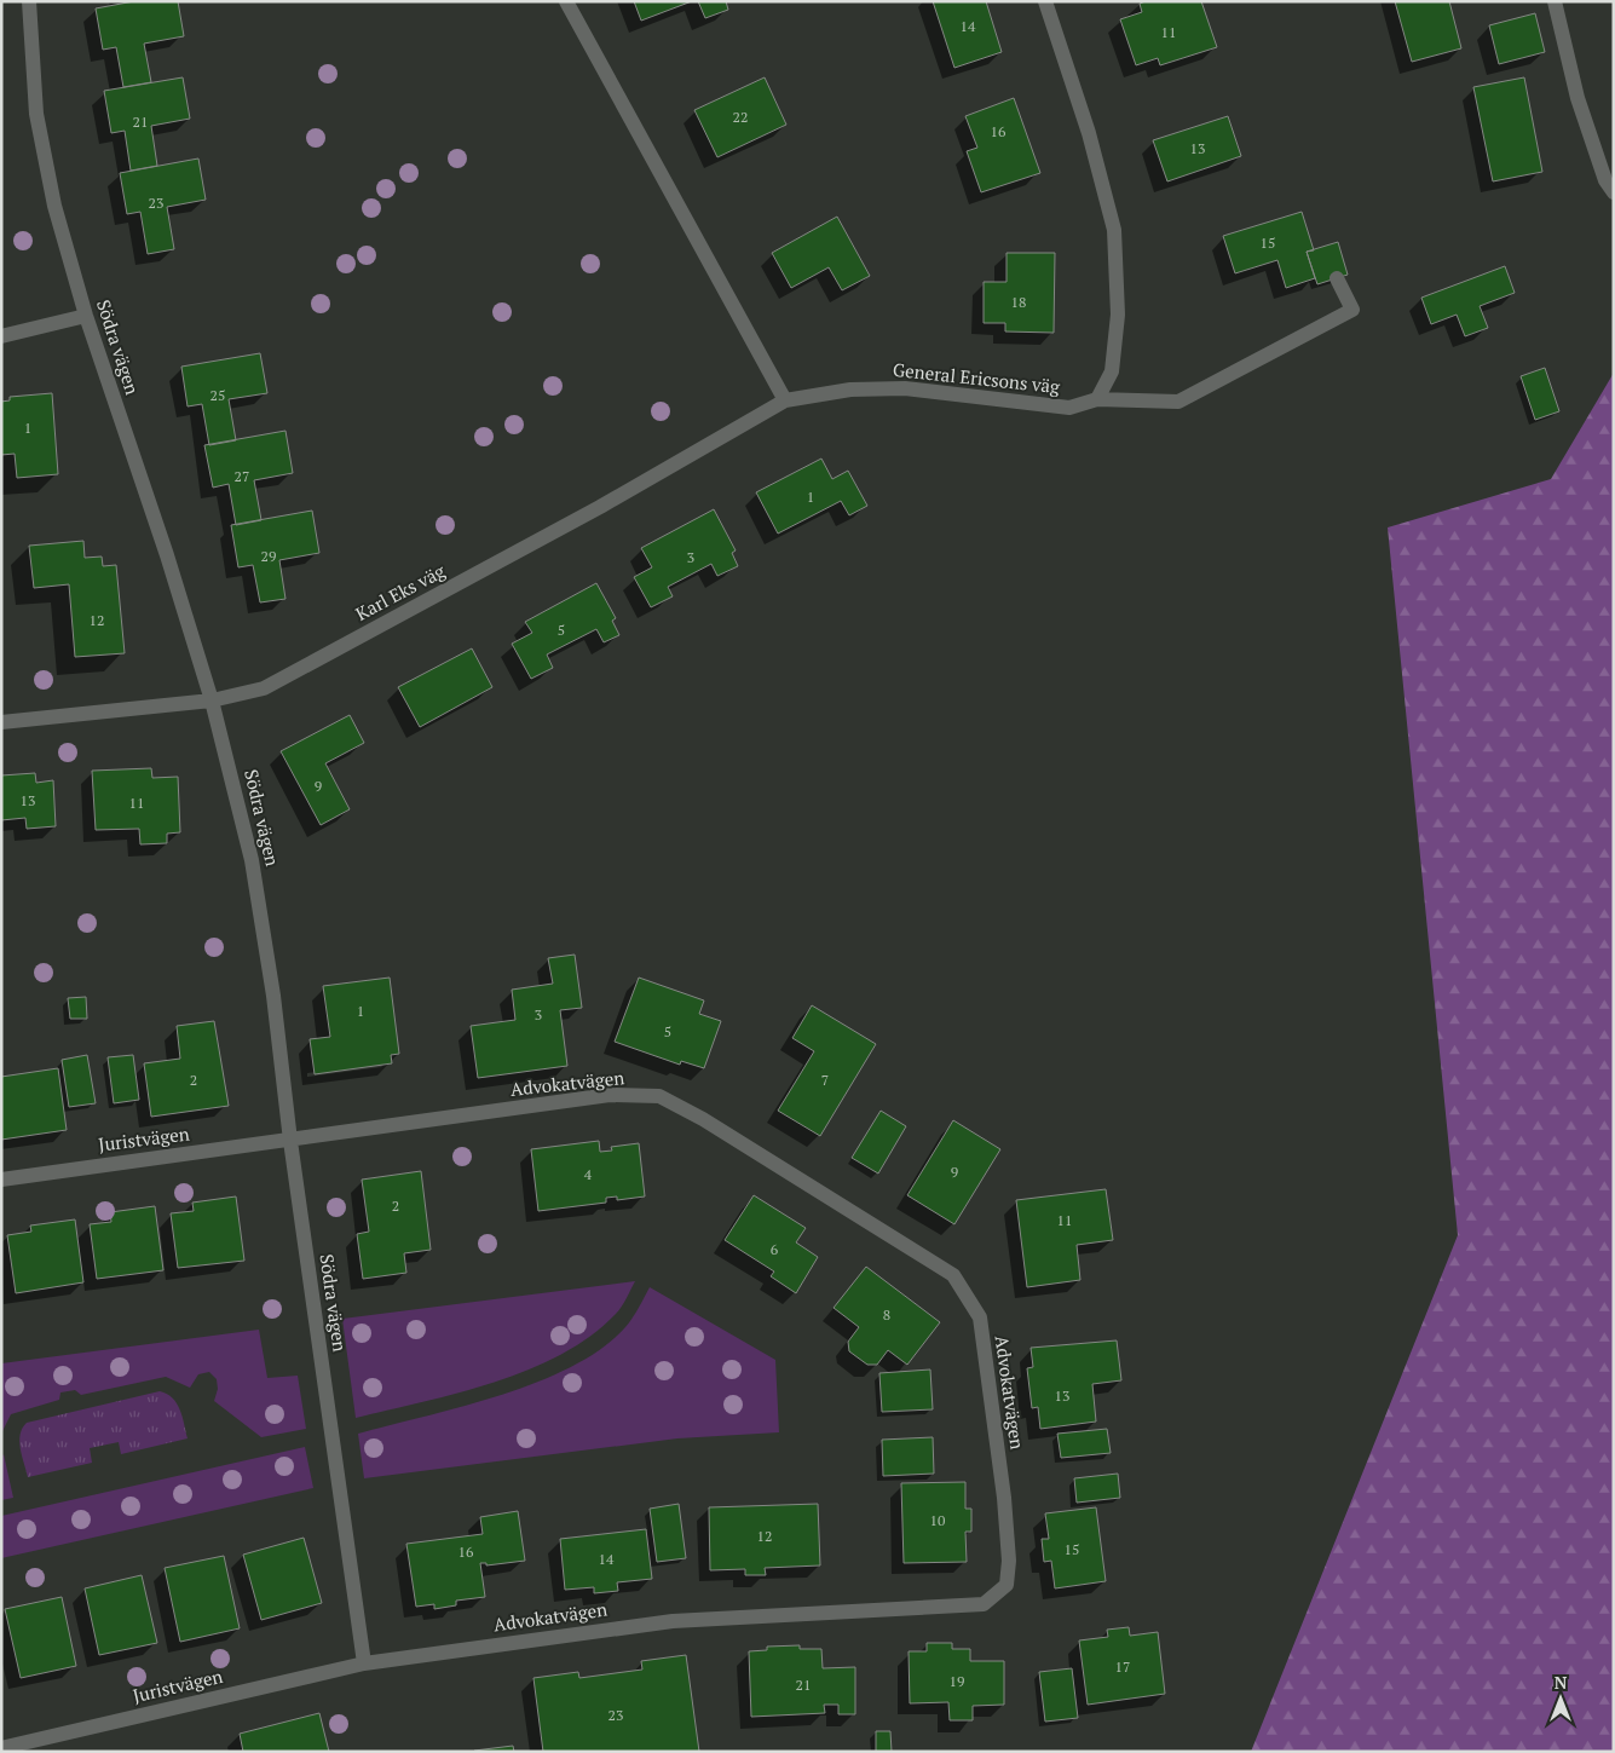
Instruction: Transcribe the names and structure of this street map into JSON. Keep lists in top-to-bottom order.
{
  "streets": {
    "street": [
      "Södra vägen",
      "General Ericsons väg",
      "Karl Eks väg",
      "Advokatvägen",
      "Juristvägen"
    ]
  },
  "crossings": [
    ["Södra vägen", "Karl Eks väg"],
    ["Södra vägen", "Advokatvägen"],
    ["Södra vägen", "Juristvägen"],
    ["General Ericsons väg", "Karl Eks väg"],
    ["Advokatvägen", "Juristvägen"]
  ],
  "house_numbers": [
    "14",
    "11",
    "22",
    "21",
    "16",
    "13",
    "23",
    "15",
    "18",
    "25",
    "1",
    "27",
    "1",
    "29",
    "3",
    "12",
    "5",
    "9",
    "13",
    "11",
    "1",
    "3",
    "5",
    "2",
    "7",
    "9",
    "4",
    "2",
    "11",
    "6",
    "8",
    "13",
    "10",
    "12",
    "15",
    "16",
    "14",
    "17",
    "19",
    "21",
    "23"
  ],
  "north": "top"
}
